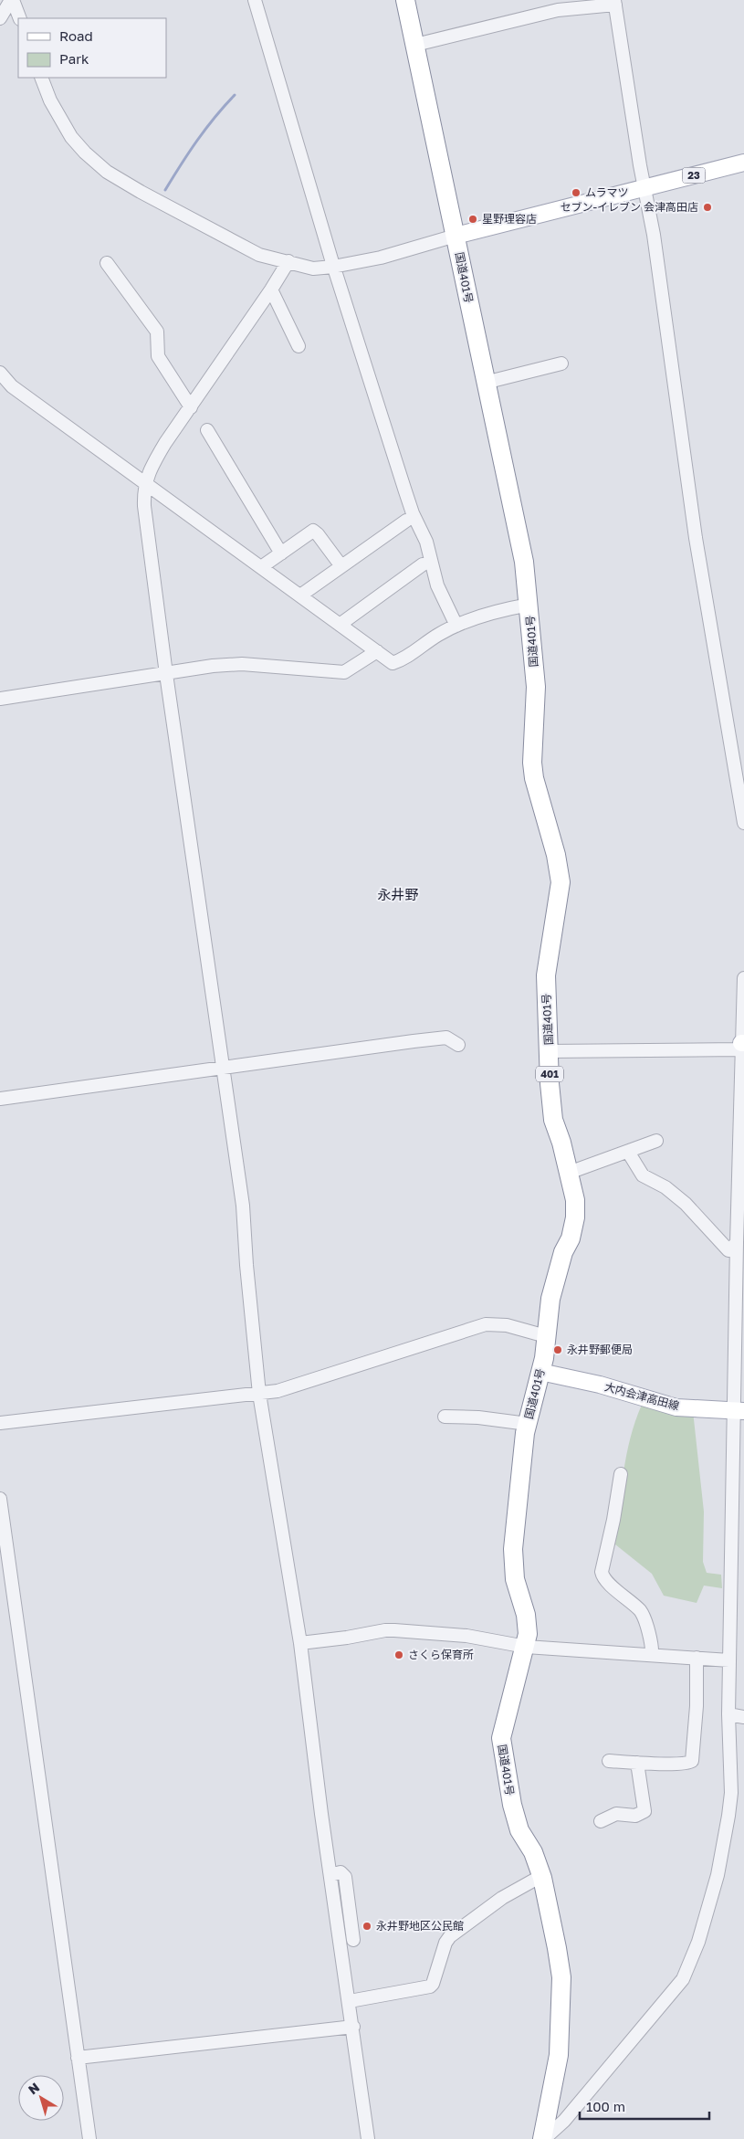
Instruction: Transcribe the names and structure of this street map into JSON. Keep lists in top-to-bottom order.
{
  "streets": {
    "highway": ["国道401号", "401"],
    "main road": ["23", "大内会津高田線"]
  },
  "crossings": [
    ["23", "国道401号"],
    ["国道401号", "大内会津高田線"]
  ],
  "districts": ["永井野"],
  "places": [
    "ムラマツ",
    "セブン-イレブン 会津高田店",
    "星野理容店",
    "永井野郵便局",
    "さくら保育所",
    "永井野地区公民館"
  ],
  "legend": ["Road", "Park"],
  "scale_bar": "100 m",
  "north": "top left"
}
